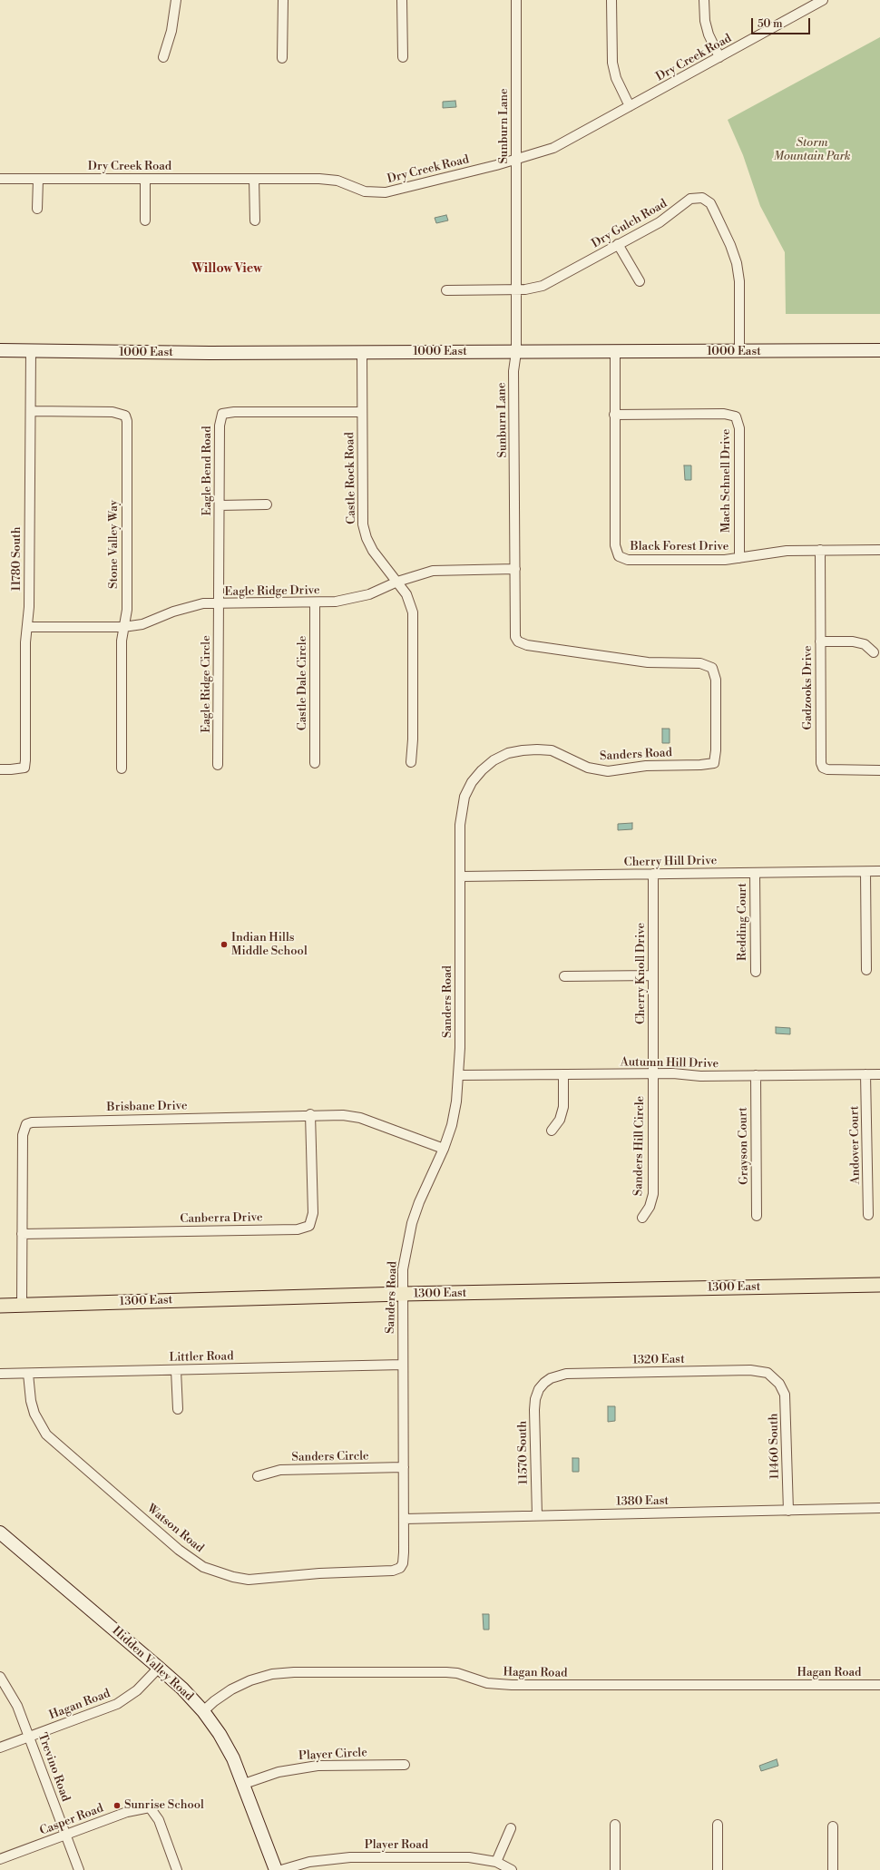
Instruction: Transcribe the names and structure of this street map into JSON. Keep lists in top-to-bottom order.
{
  "streets": {
    "main road": ["1300 East"],
    "street": [
      "Dry Creek Road",
      "Sunburn Lane",
      "Dry Gulch Road",
      "1000 East",
      "Eagle Bend Road",
      "Castle Rock Road",
      "Mach Schnell Drive",
      "Stone Valley Way",
      "Black Forest Drive",
      "11780 South",
      "Eagle Ridge Drive",
      "Castle Dale Circle",
      "Eagle Ridge Circle",
      "Gadzooks Drive",
      "Sanders Road",
      "Cherry Hill Drive",
      "Redding Court",
      "Cherry Knoll Drive",
      "Autumn Hill Drive",
      "Brisbane Drive",
      "Andover Court",
      "Sanders Hill Circle",
      "Grayson Court",
      "Canberra Drive",
      "Littler Road",
      "1320 East",
      "11460 South",
      "11570 South",
      "Sanders Circle",
      "1380 East",
      "Watson Road",
      "Hidden Valley Road",
      "Hagan Road",
      "Player Circle",
      "Trevino Road",
      "Casper Road",
      "Player Road"
    ]
  },
  "crossings": [
    ["Dry Creek Road", "Sunburn Lane"],
    ["Sunburn Lane", "Dry Gulch Road"],
    ["Sunburn Lane", "1000 East"],
    ["Sunburn Lane", "Eagle Ridge Drive"],
    ["Sunburn Lane", "Sanders Road"],
    ["Dry Gulch Road", "1000 East"],
    ["1000 East", "Castle Rock Road"],
    ["1000 East", "Black Forest Drive"],
    ["1000 East", "11780 South"],
    ["Eagle Bend Road", "Castle Rock Road"],
    ["Eagle Bend Road", "Eagle Ridge Drive"],
    ["Eagle Bend Road", "Eagle Ridge Circle"],
    ["Castle Rock Road", "Eagle Ridge Drive"],
    ["Mach Schnell Drive", "Black Forest Drive"],
    ["Stone Valley Way", "11780 South"],
    ["Stone Valley Way", "Eagle Ridge Drive"],
    ["Black Forest Drive", "Gadzooks Drive"],
    ["11780 South", "Eagle Ridge Drive"],
    ["Eagle Ridge Drive", "Castle Dale Circle"],
    ["Eagle Ridge Drive", "Eagle Ridge Circle"],
    ["Sanders Road", "Cherry Hill Drive"],
    ["Sanders Road", "Autumn Hill Drive"],
    ["Sanders Road", "Brisbane Drive"],
    ["Sanders Road", "1300 East"],
    ["Sanders Road", "Littler Road"],
    ["Sanders Road", "Sanders Circle"],
    ["Sanders Road", "1380 East"],
    ["Sanders Road", "Watson Road"],
    ["Cherry Hill Drive", "Redding Court"],
    ["Cherry Hill Drive", "Cherry Knoll Drive"],
    ["Cherry Knoll Drive", "Autumn Hill Drive"],
    ["Cherry Knoll Drive", "Sanders Hill Circle"],
    ["Autumn Hill Drive", "Andover Court"],
    ["Autumn Hill Drive", "Sanders Hill Circle"],
    ["Autumn Hill Drive", "Grayson Court"],
    ["Brisbane Drive", "Canberra Drive"],
    ["Brisbane Drive", "1300 East"],
    ["Littler Road", "Watson Road"],
    ["1320 East", "11460 South"],
    ["1320 East", "11570 South"],
    ["11460 South", "1380 East"],
    ["11570 South", "1380 East"],
    ["Hidden Valley Road", "Hagan Road"],
    ["Hidden Valley Road", "Player Circle"],
    ["Hagan Road", "Trevino Road"],
    ["Trevino Road", "Casper Road"]
  ],
  "districts": ["Willow View"],
  "parks": ["Storm Mountain Park"],
  "places": ["Indian Hills Middle School", "Sunrise School"],
  "scale_bar": "50 m"
}
